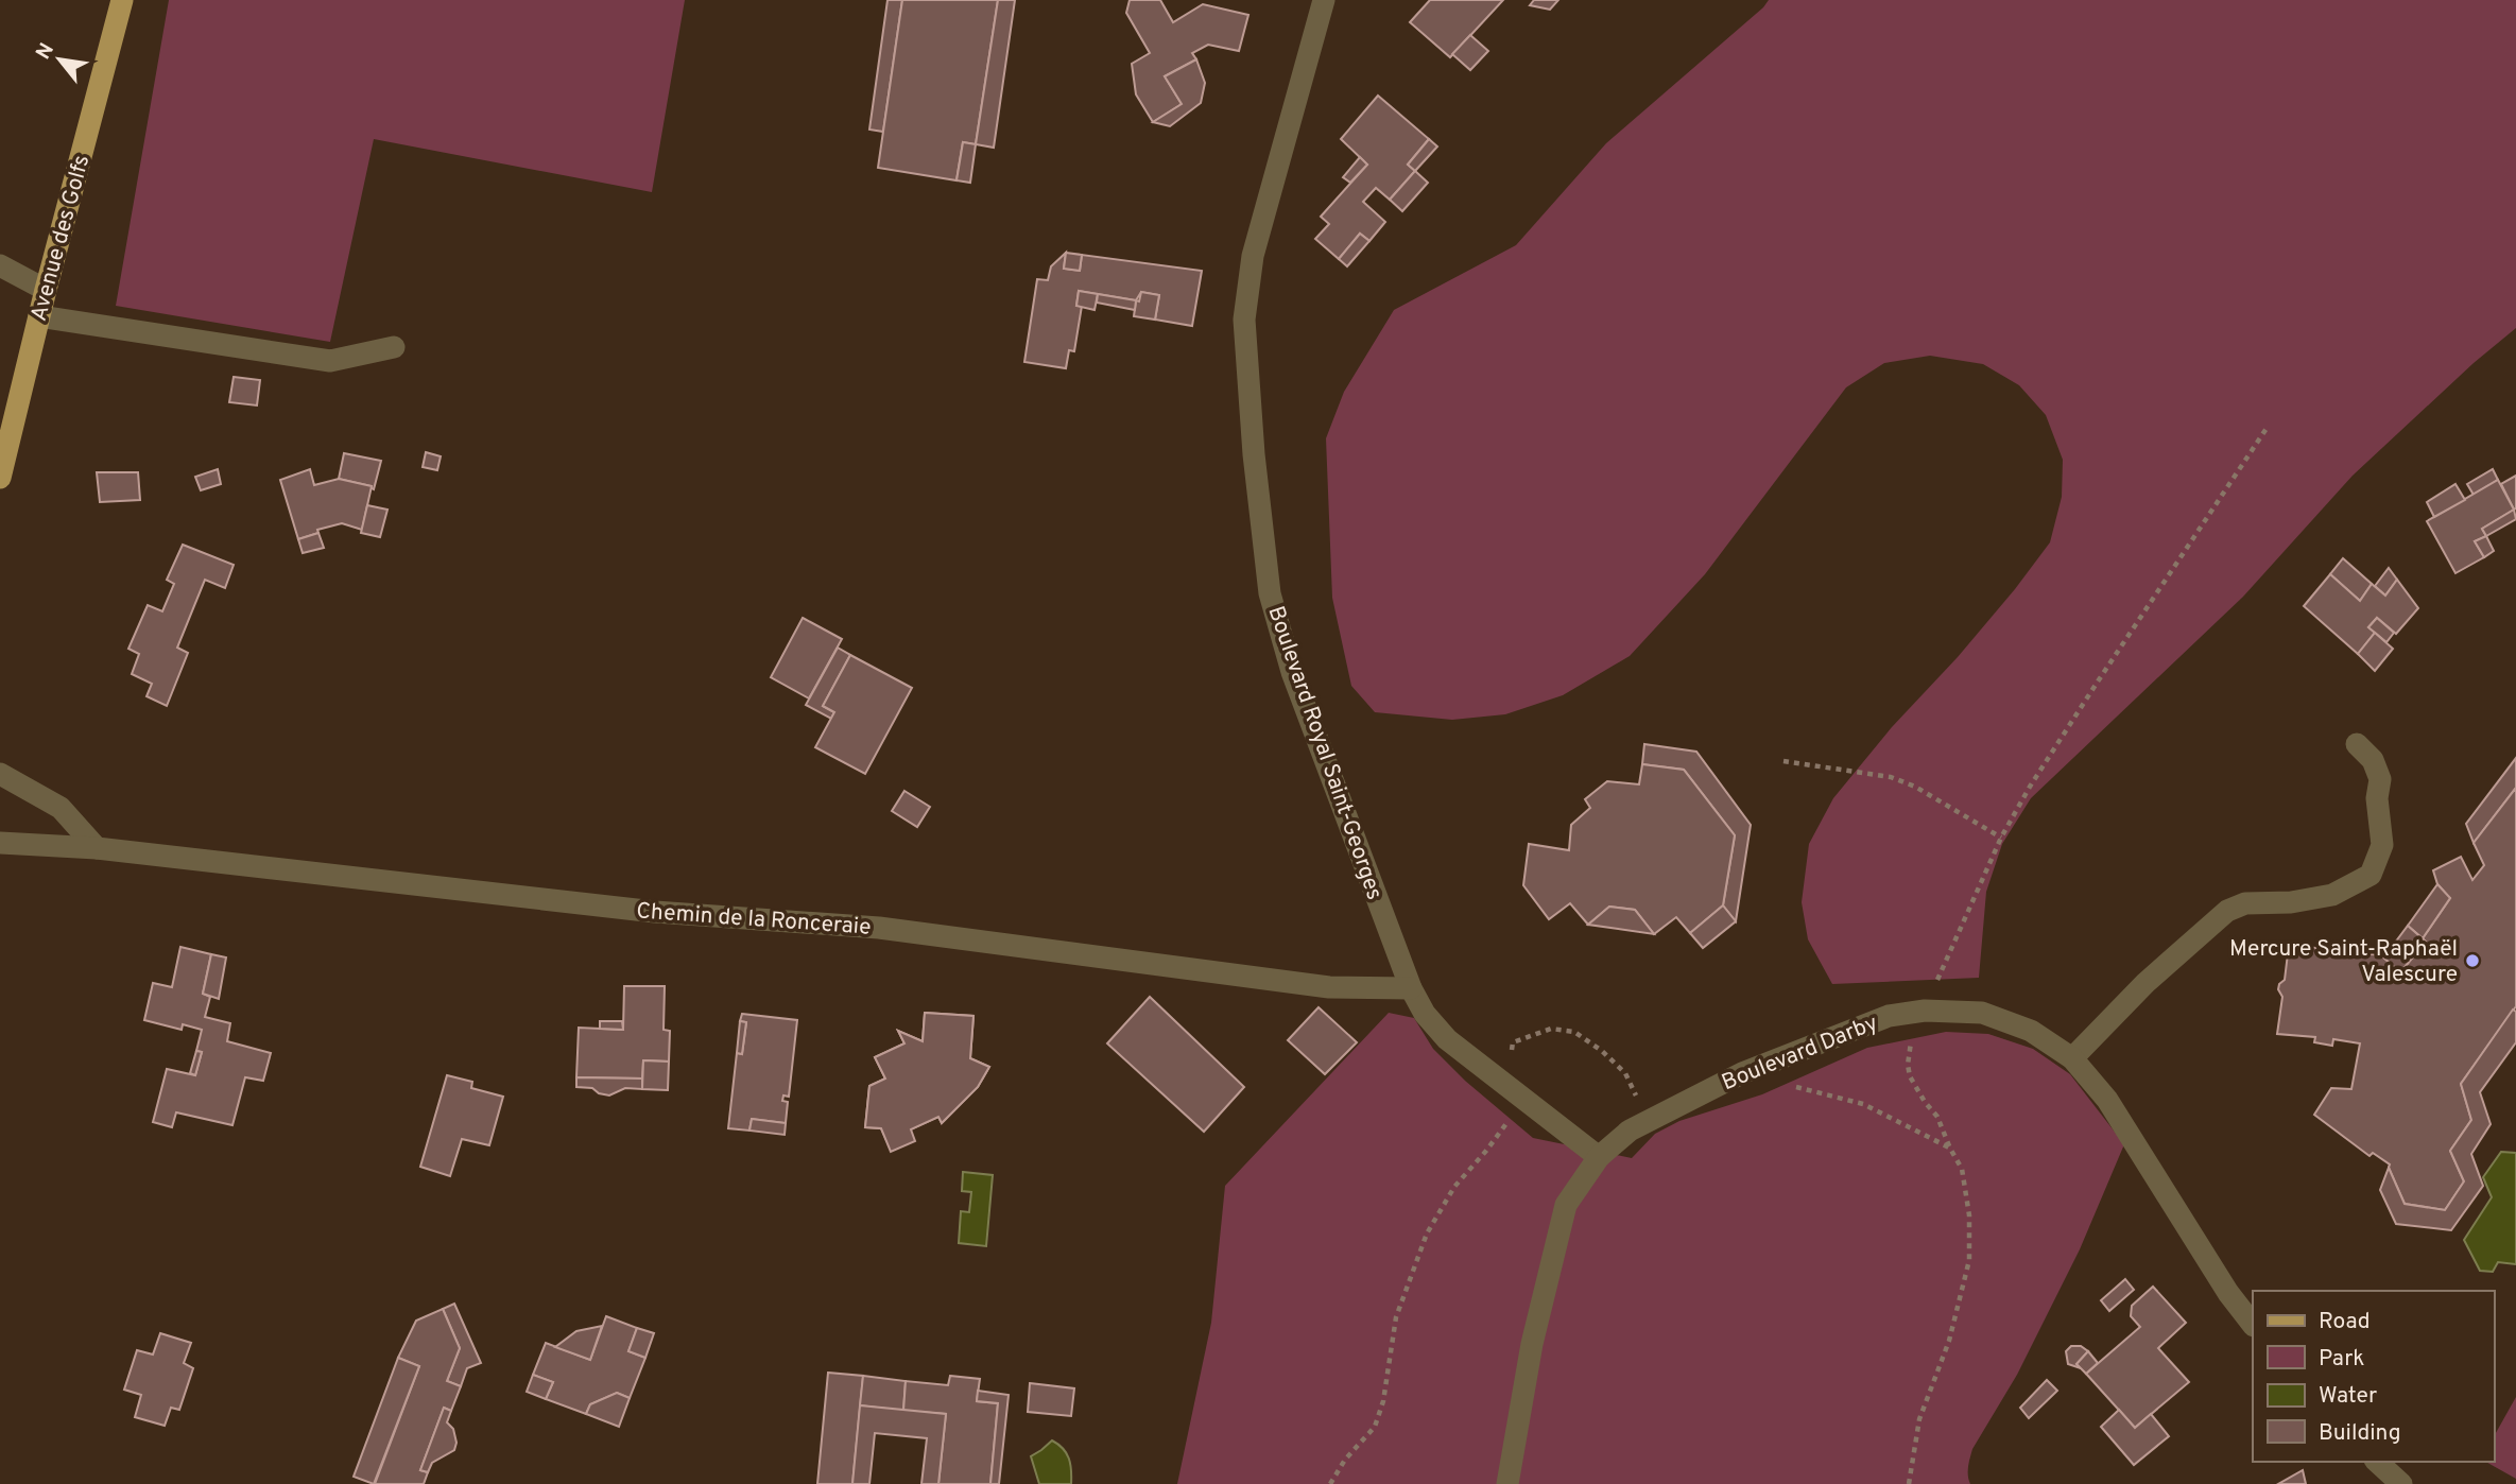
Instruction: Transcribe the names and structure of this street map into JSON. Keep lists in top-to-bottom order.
{
  "streets": {
    "main road": ["Avenue des Golfs"],
    "street": ["Boulevard Royal Saint-Georges", "Chemin de la Ronceraie", "Boulevard Darby"]
  },
  "crossings": [
    ["Boulevard Royal Saint-Georges", "Chemin de la Ronceraie"],
    ["Boulevard Royal Saint-Georges", "Boulevard Darby"]
  ],
  "places": ["Mercure Saint-Raphaël Valescure"],
  "legend": [
    "Road",
    "Park",
    "Water",
    "Building"
  ],
  "north": "top left"
}
